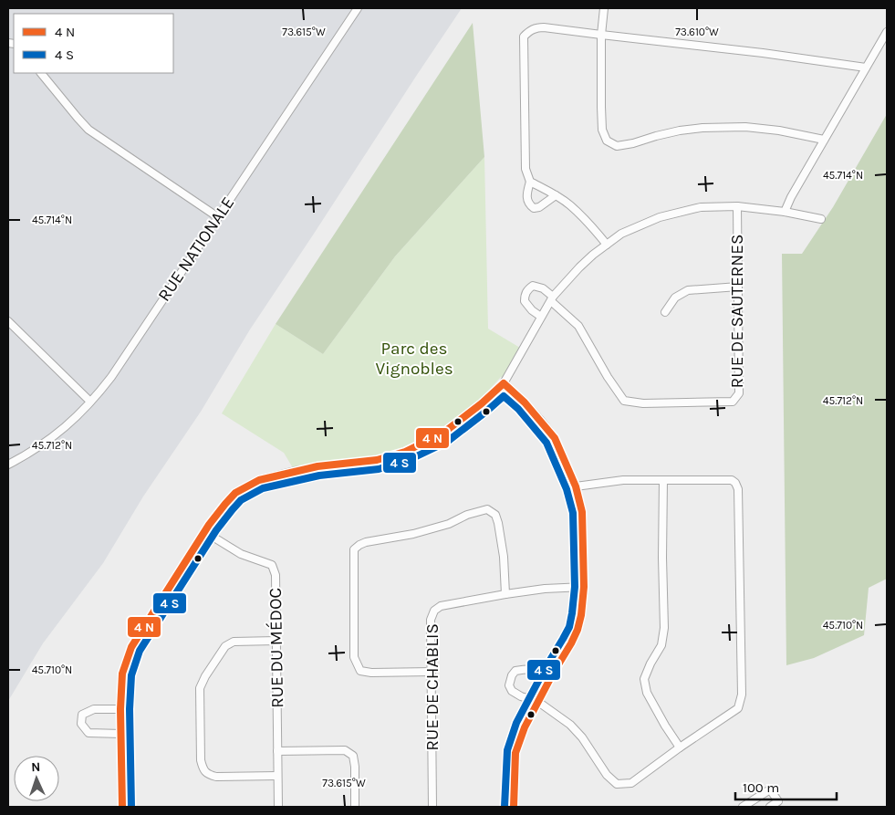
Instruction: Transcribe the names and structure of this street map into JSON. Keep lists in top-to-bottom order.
{
  "streets": {
    "street": [
      "RUE NATIONALE",
      "RUE DE SAUTERNES",
      "RUE DU MÉDOC",
      "RUE DE CHABLIS"
    ]
  },
  "parks": ["Parc des Vignobles"],
  "legend": ["4 N", "4 S"],
  "scale_bar": "100 m",
  "north": "top",
  "coordinates": [
    "73.615°W",
    "73.610°W",
    "45.714°N",
    "45.712°N",
    "45.710°N"
  ]
}
